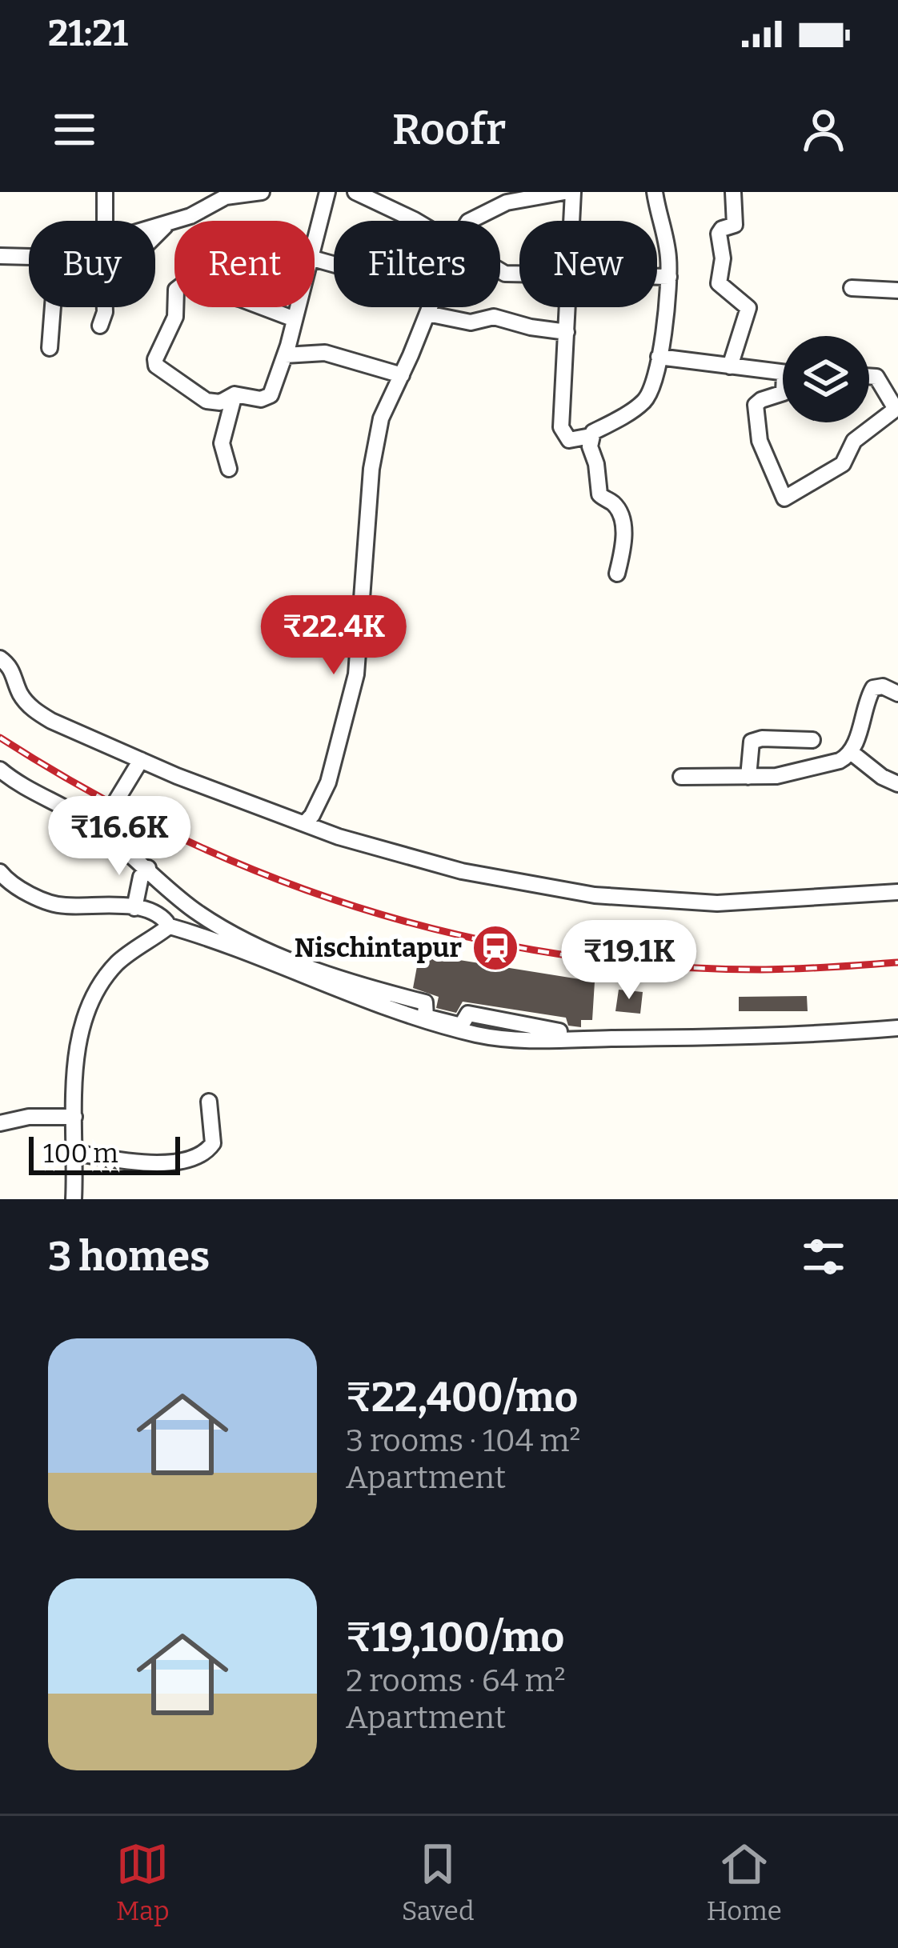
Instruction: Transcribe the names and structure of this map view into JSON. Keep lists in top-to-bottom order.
{
  "places": {
    "station": ["Nischintapur"]
  },
  "scale_bar": "100 m",
  "page": {
    "status": "21:21",
    "header": "Roofr",
    "chip": [
      "Buy",
      "Rent",
      "Filters",
      "New"
    ],
    "price": ["₹22.4K", "₹16.6K", "₹19.1K"],
    "scale": "100 m",
    "heading": "3 homes",
    "list": [
      {
        "name": "₹22,400/mo",
        "note": "3 rooms · 104 m² · Apartment"
      },
      {
        "name": "₹19,100/mo",
        "note": "2 rooms · 64 m² · Apartment"
      }
    ],
    "tabs": ["Map", "Saved", "Home"]
  }
}
